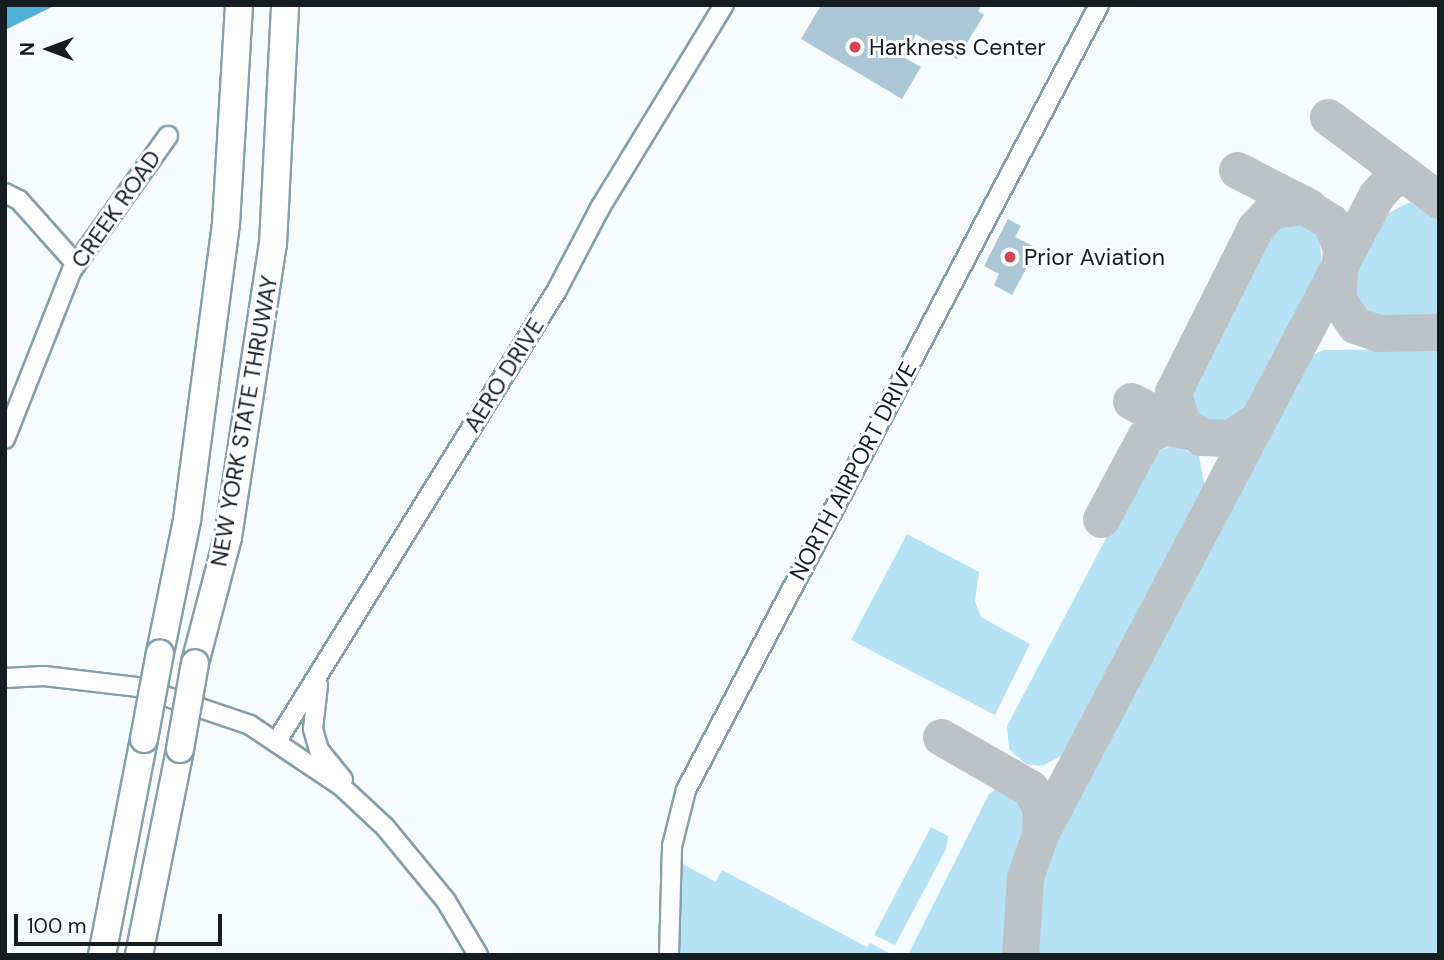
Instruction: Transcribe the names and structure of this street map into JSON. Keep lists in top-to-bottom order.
{
  "streets": {
    "highway": ["NEW YORK STATE THRUWAY"],
    "street": ["CREEK ROAD", "AERO DRIVE", "NORTH AIRPORT DRIVE"]
  },
  "places": ["Harkness Center", "Prior Aviation"],
  "scale_bar": "100 m",
  "north": "left"
}
